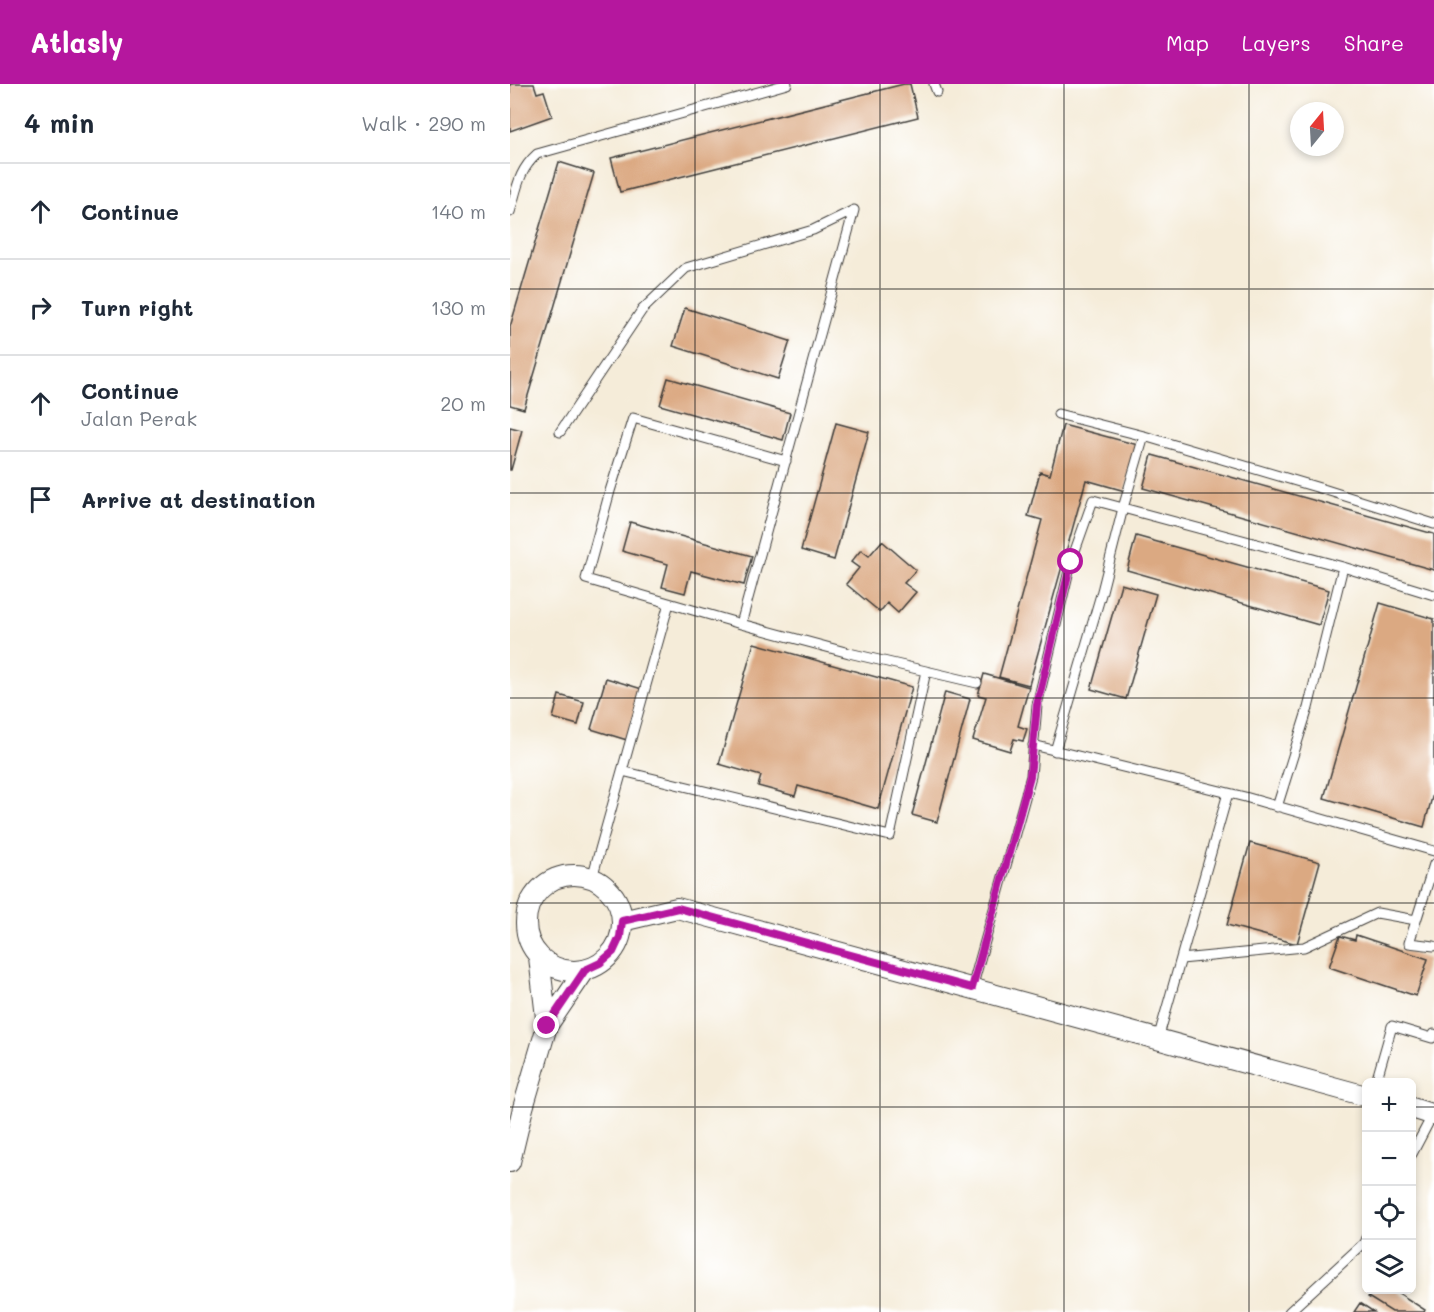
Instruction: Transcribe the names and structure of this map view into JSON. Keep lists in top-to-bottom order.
{
  "north": "top",
  "page": {
    "header": "Atlasly",
    "nav": ["Map", "Layers", "Share"],
    "heading": ["4 min", "Walk · 290 m"],
    "list": [
      ["Continue", "140 m"],
      ["Turn right", "130 m"],
      ["Continue", "Jalan Perak", "20 m"],
      "Arrive at destination"
    ],
    "map_buttons": ["+", "−"]
  }
}
